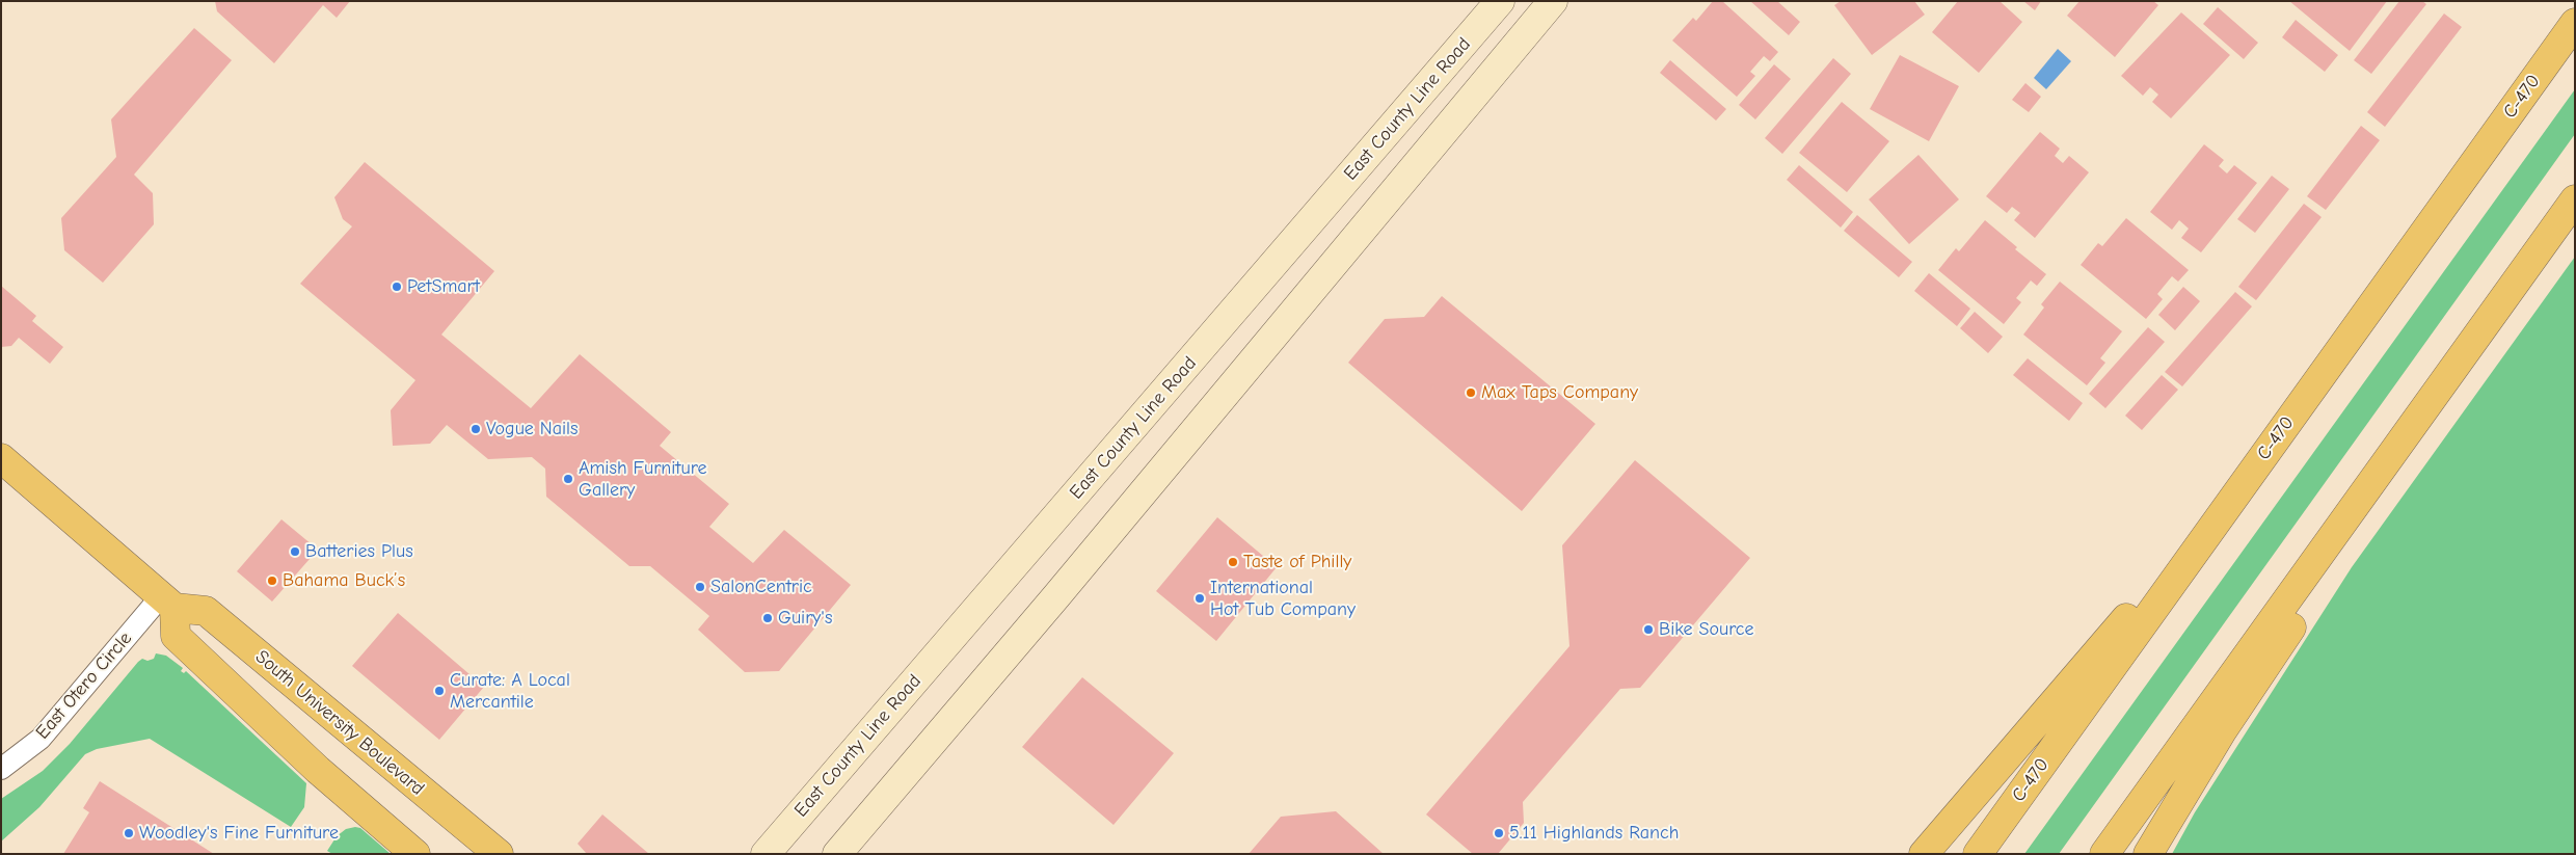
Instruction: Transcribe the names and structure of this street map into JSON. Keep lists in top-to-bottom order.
{
  "streets": {
    "main road": ["C-470", "East County Line Road", "South University Boulevard"],
    "street": ["East Otero Circle"]
  },
  "crossings": [
    ["East Otero Circle", "South University Boulevard"]
  ],
  "places": [
    "PetSmart",
    "Max Taps Company",
    "Vogue Nails",
    "Amish Furniture Gallery",
    "Batteries Plus",
    "Taste of Philly",
    "Bahama Buck’s",
    "SalonCentric",
    "International Hot Tub Company",
    "Guiry's",
    "Bike Source",
    "Curate: A Local Mercantile",
    "Woodley's Fine Furniture",
    "5.11 Highlands Ranch"
  ]
}
